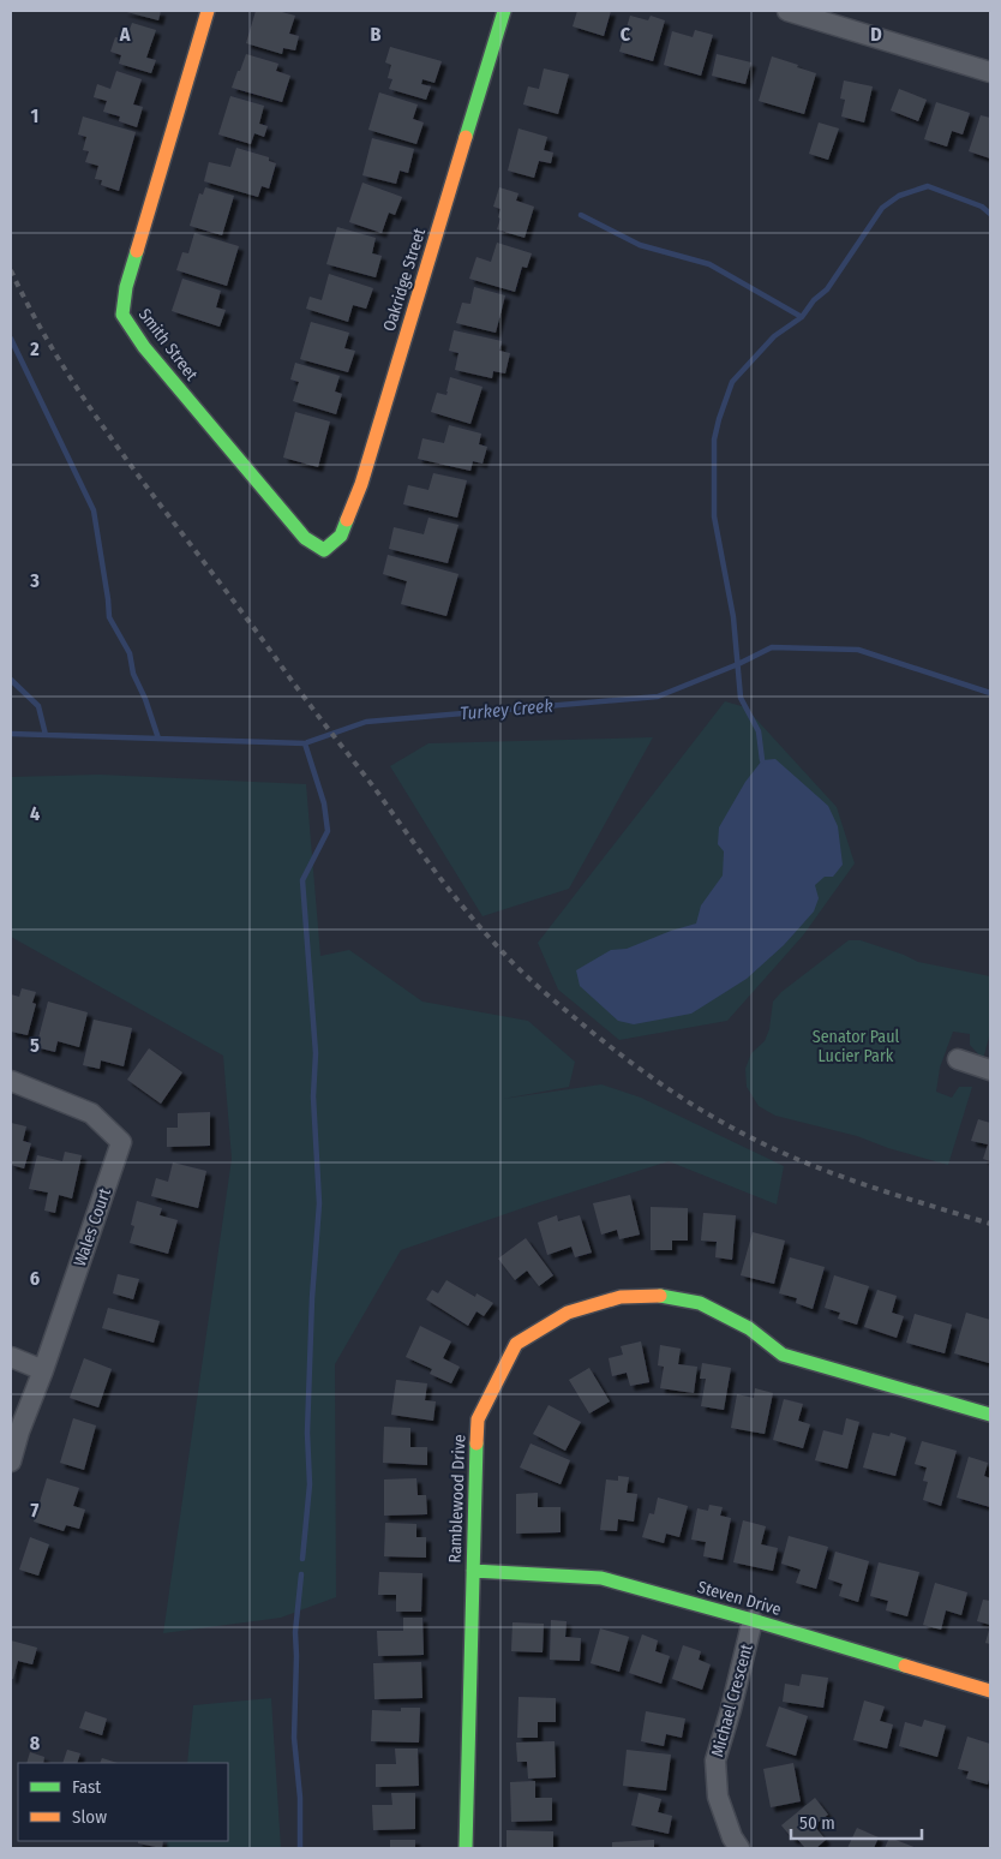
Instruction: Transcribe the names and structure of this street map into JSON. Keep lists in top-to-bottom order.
{
  "streets": {
    "street": [
      "Oakridge Street",
      "Smith Street",
      "Wales Court",
      "Ramblewood Drive",
      "Steven Drive",
      "Michael Crescent"
    ]
  },
  "crossings": [
    ["Oakridge Street", "Smith Street"],
    ["Ramblewood Drive", "Steven Drive"],
    ["Steven Drive", "Michael Crescent"]
  ],
  "water": ["Turkey Creek"],
  "parks": ["Senator Paul Lucier Park"],
  "legend": ["Fast", "Slow"],
  "scale_bar": "50 m",
  "grid": {
    "columns": [
      "A",
      "B",
      "C",
      "D"
    ],
    "rows": [
      "1",
      "2",
      "3",
      "4",
      "5",
      "6",
      "7",
      "8"
    ]
  }
}
